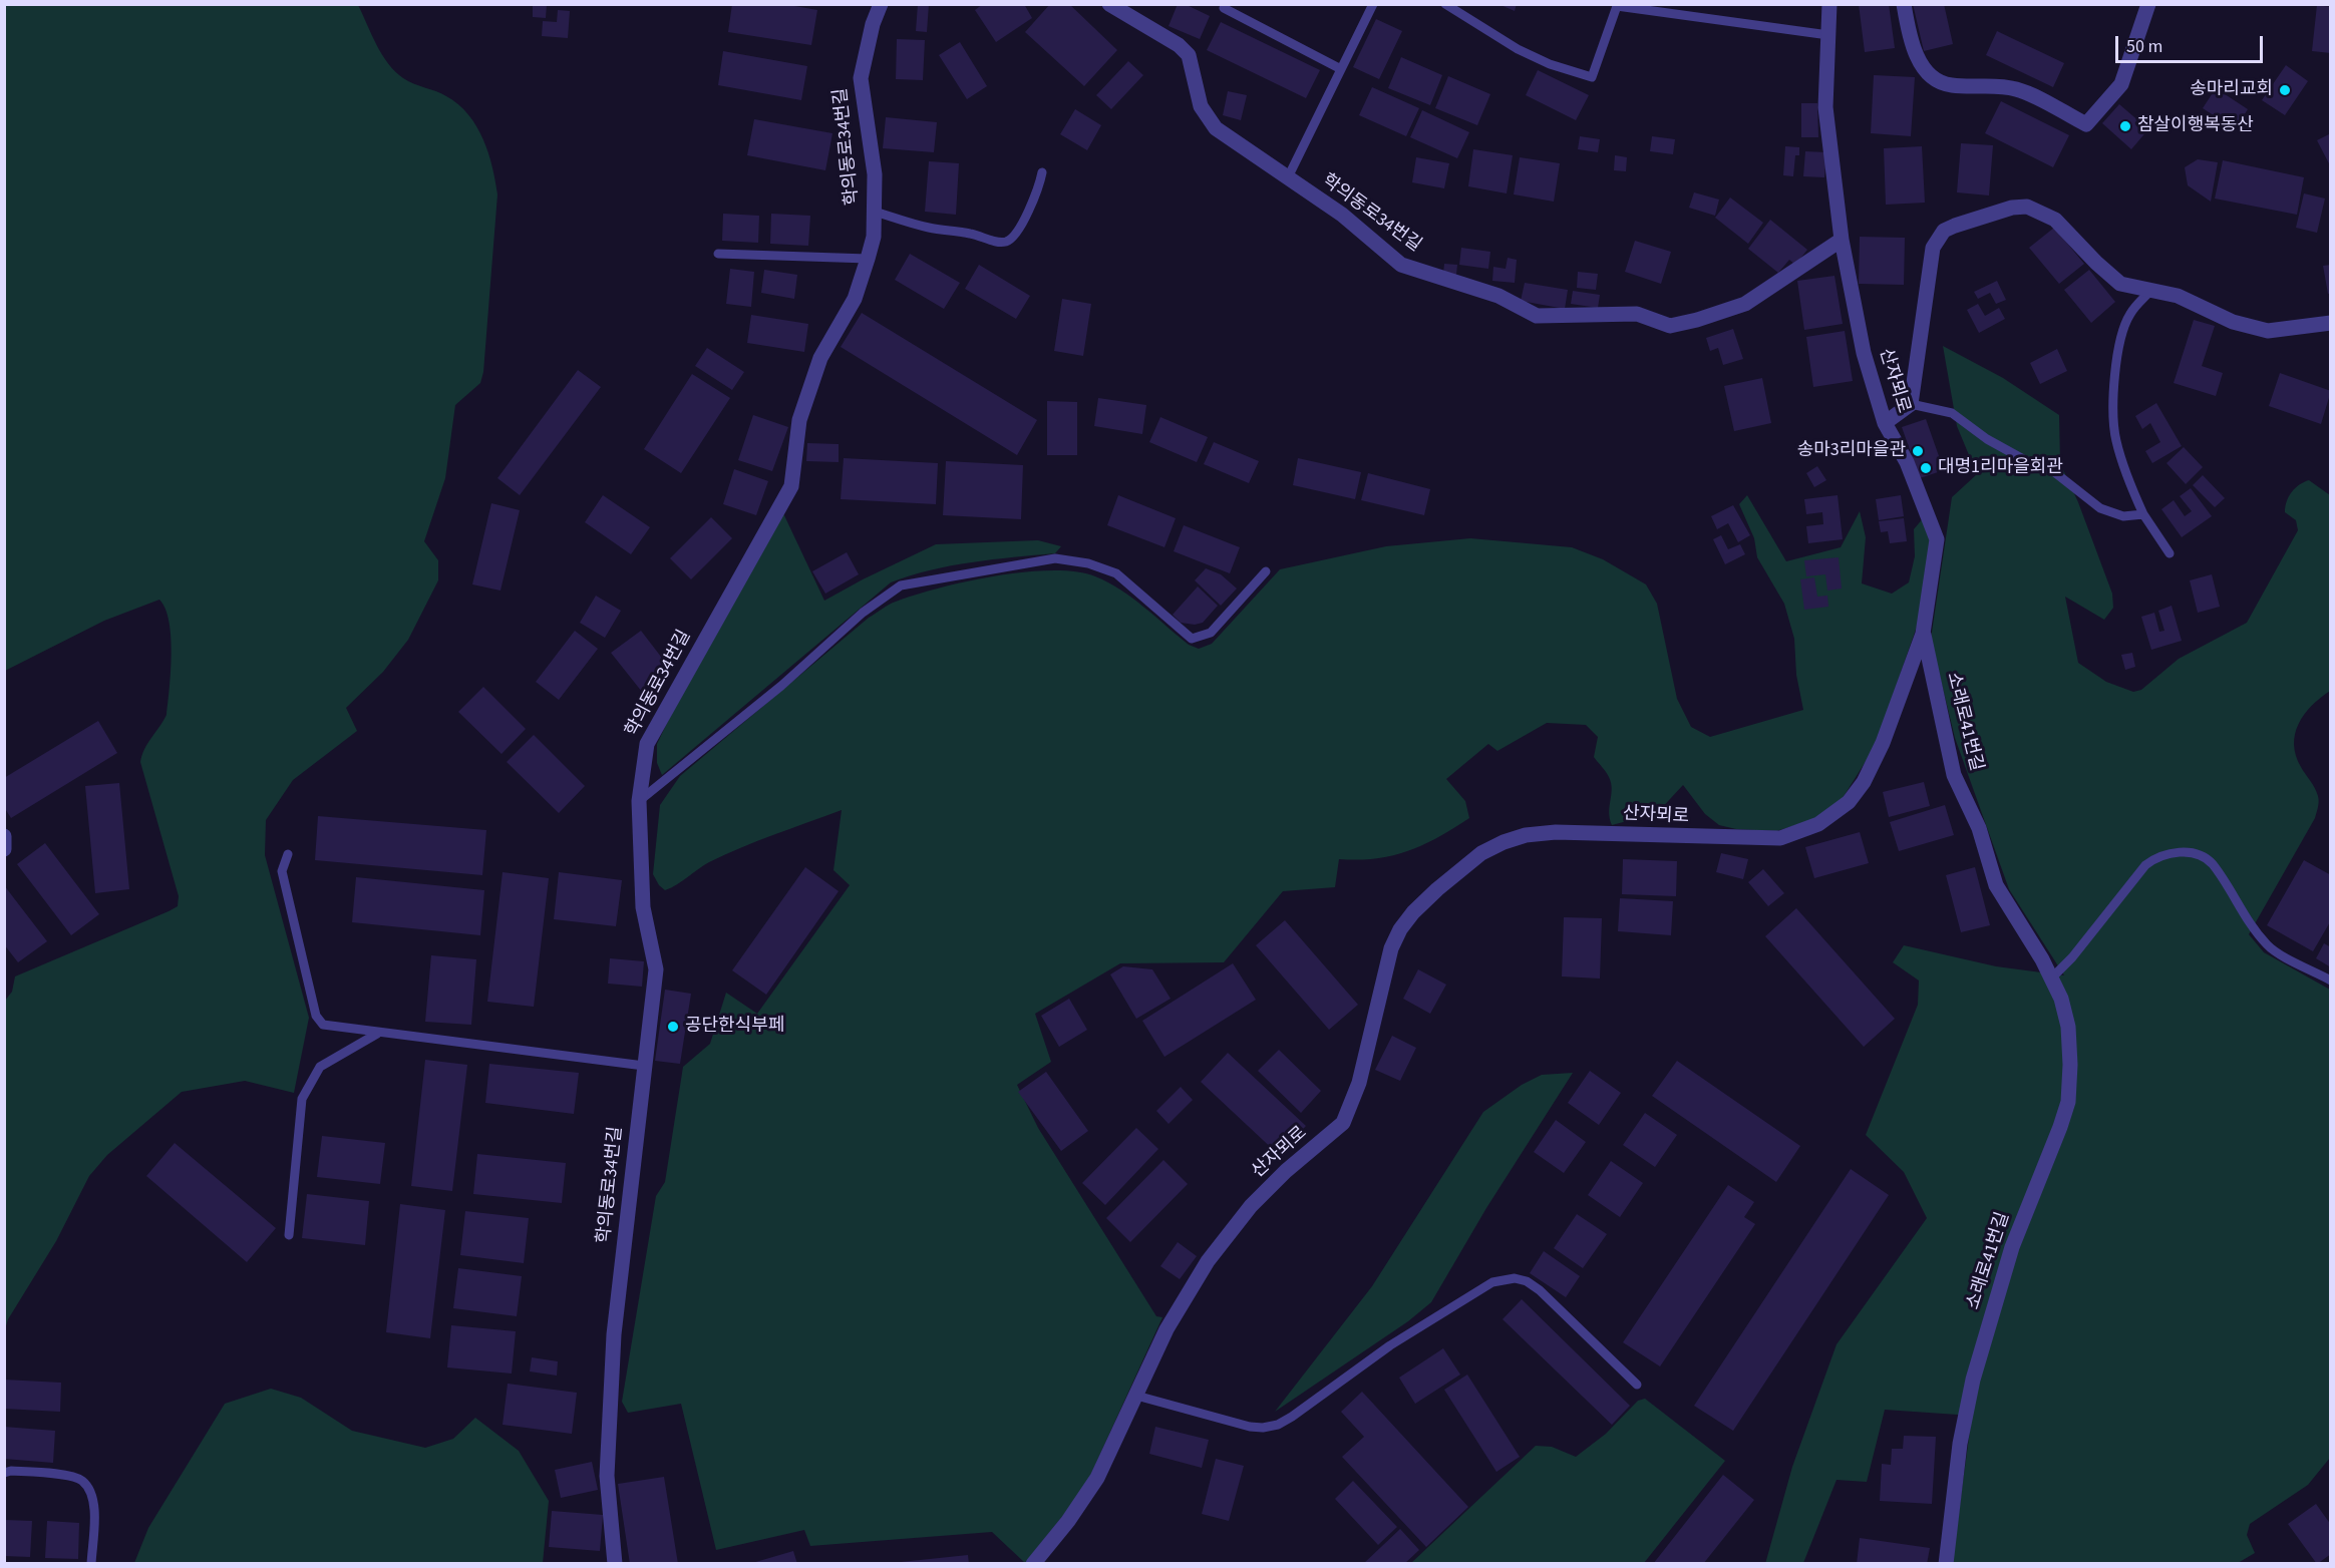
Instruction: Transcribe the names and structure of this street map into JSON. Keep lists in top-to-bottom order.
{
  "streets": {
    "street": ["학의동로34번길", "산자뫼로", "소래로41번길"]
  },
  "crossings": [
    ["학의동로34번길", "산자뫼로"],
    ["산자뫼로", "소래로41번길"]
  ],
  "places": [
    "송마리교회",
    "참살이행복동산",
    "송마3리마을관",
    "대명1리마을회관",
    "공단한식부페"
  ],
  "scale_bar": "50 m"
}
